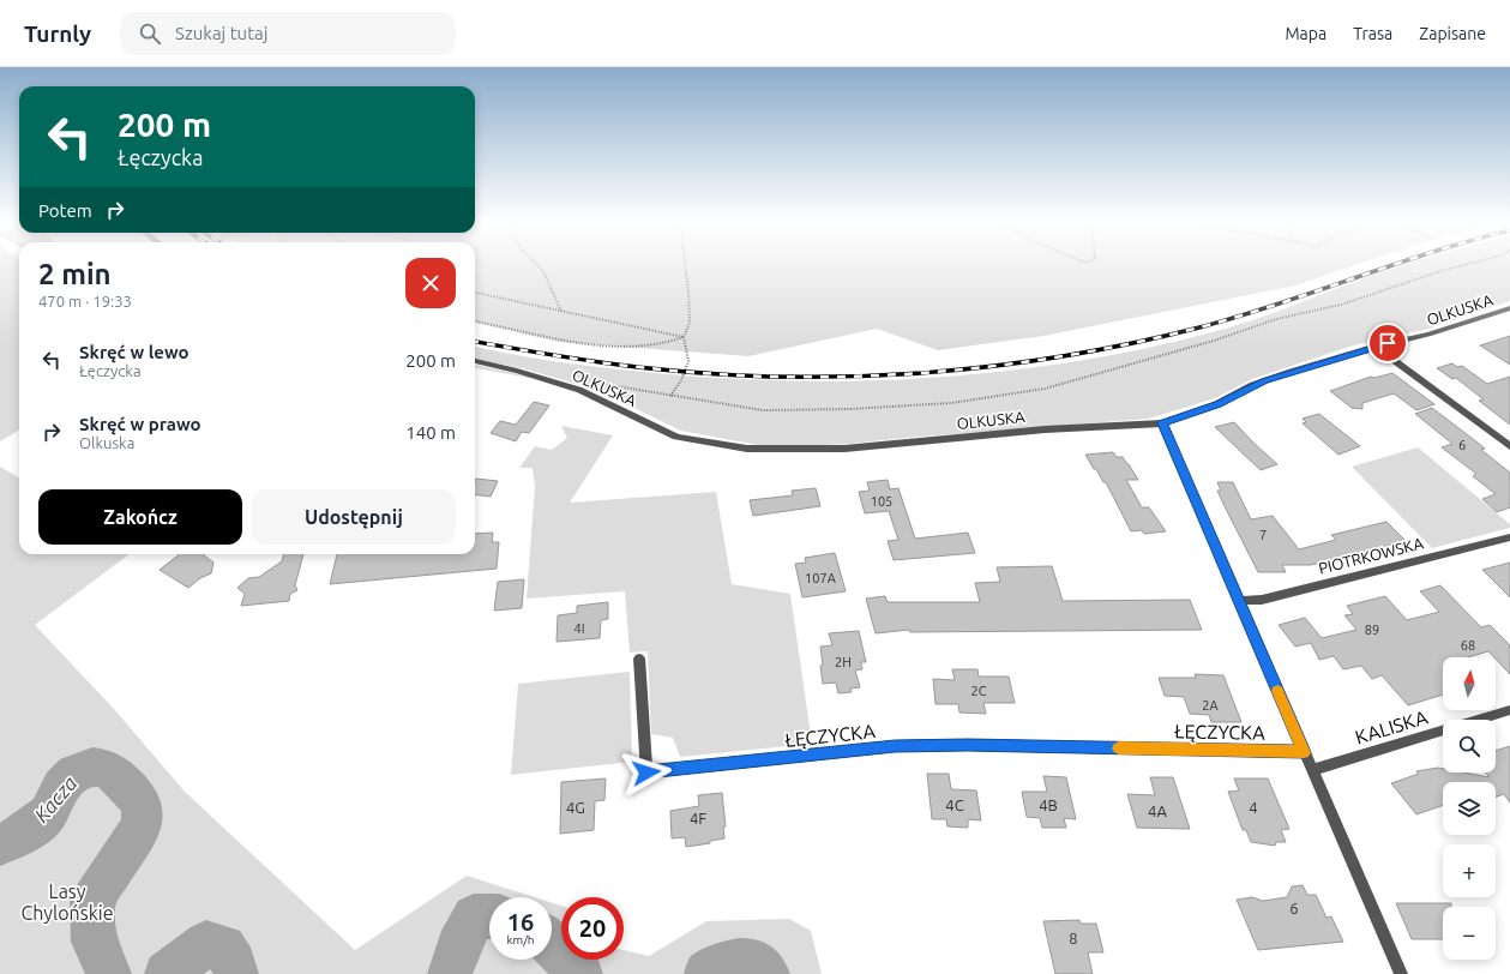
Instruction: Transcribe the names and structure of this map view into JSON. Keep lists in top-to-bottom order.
{
  "streets": {
    "street": [
      "OLKUSKA",
      "PIOTRKOWSKA",
      "KALISKA",
      "ŁĘCZYCKA"
    ]
  },
  "crossings": [
    ["OLKUSKA", "ŁĘCZYCKA"],
    ["PIOTRKOWSKA", "ŁĘCZYCKA"],
    ["KALISKA", "ŁĘCZYCKA"]
  ],
  "water": ["Kacza"],
  "parks": ["Lasy Chylońskie"],
  "house_numbers": [
    "6",
    "105",
    "7",
    "107A",
    "4I",
    "89",
    "68",
    "2H",
    "2C",
    "2A",
    "4C",
    "4B",
    "4G",
    "4",
    "4A",
    "4F",
    "6",
    "8"
  ],
  "north": "top",
  "page": {
    "header": "Turnly",
    "search": "Szukaj tutaj",
    "nav": ["Mapa", "Trasa", "Zapisane"],
    "turn": ["200 m", "Łęczycka"],
    "then": "Potem",
    "heading": ["2 min", "470 m · 19:33"],
    "list": [
      {
        "name": "Skręć w lewo",
        "note": "Łęczycka",
        "value": "200 m"
      },
      {
        "name": "Skręć w prawo",
        "note": "Olkuska",
        "value": "140 m"
      }
    ],
    "buttons": ["Zakończ", "Udostępnij"],
    "map_buttons": ["+", "−"],
    "speed": "16 km/h",
    "limit": "20"
  }
}
